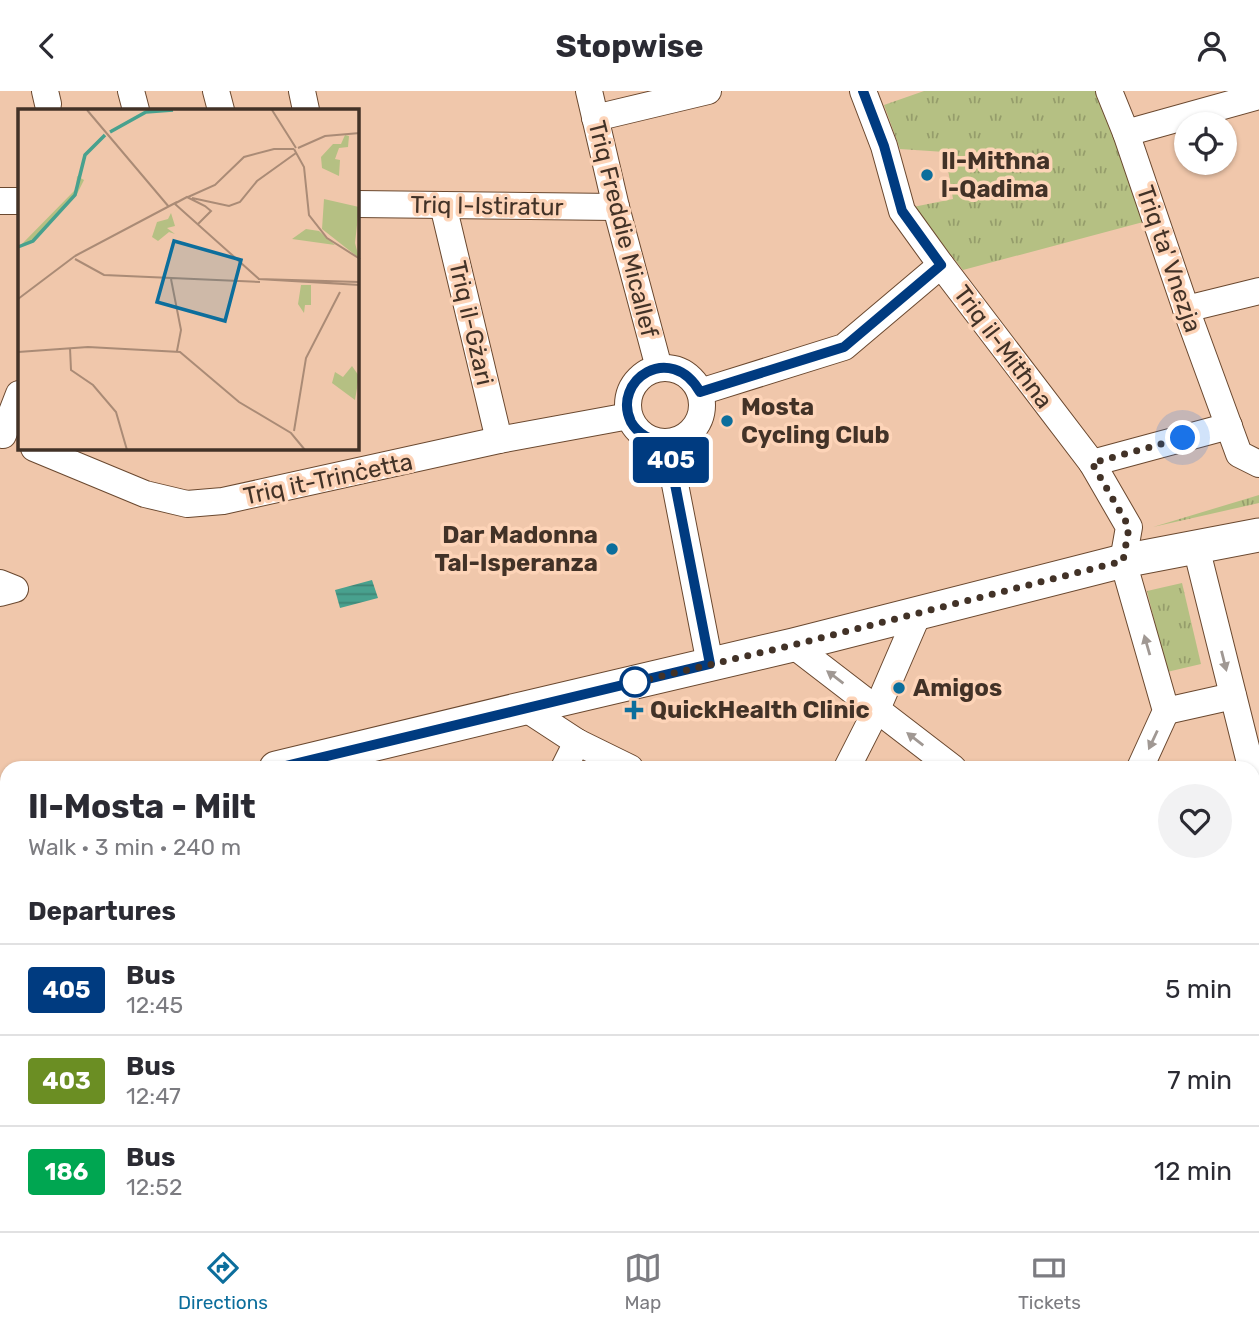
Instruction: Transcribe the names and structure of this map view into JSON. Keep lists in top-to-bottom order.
{
  "streets": {
    "street": [
      "Triq l-Istiratur",
      "Triq Freddie Micallef",
      "Triq ta' Vnezja",
      "Triq il-Gżari",
      "Triq il-Mitħna",
      "Triq it-Trinċetta"
    ]
  },
  "crossings": [
    ["Triq l-Istiratur", "Triq Freddie Micallef"],
    ["Triq l-Istiratur", "Triq il-Gżari"],
    ["Triq Freddie Micallef", "Triq it-Trinċetta"],
    ["Triq il-Gżari", "Triq it-Trinċetta"]
  ],
  "places": {
    "other": [
      "Il-Mitħna l-Qadima",
      "Mosta Cycling Club",
      "Dar Madonna Tal-Isperanza",
      "Amigos"
    ],
    "health": ["QuickHealth Clinic"]
  },
  "lines": ["bus line 405"],
  "page": {
    "header": "Stopwise",
    "on_map": "405",
    "heading": [
      ["Il-Mosta - Milt", "Walk · 3 min · 240 m"],
      "Departures"
    ],
    "list": [
      {
        "mark": "405",
        "name": "Bus",
        "note": "12:45",
        "value": "5 min"
      },
      {
        "mark": "403",
        "name": "Bus",
        "note": "12:47",
        "value": "7 min"
      },
      {
        "mark": "186",
        "name": "Bus",
        "note": "12:52",
        "value": "12 min"
      }
    ],
    "tabs": ["Directions", "Map", "Tickets"]
  }
}
